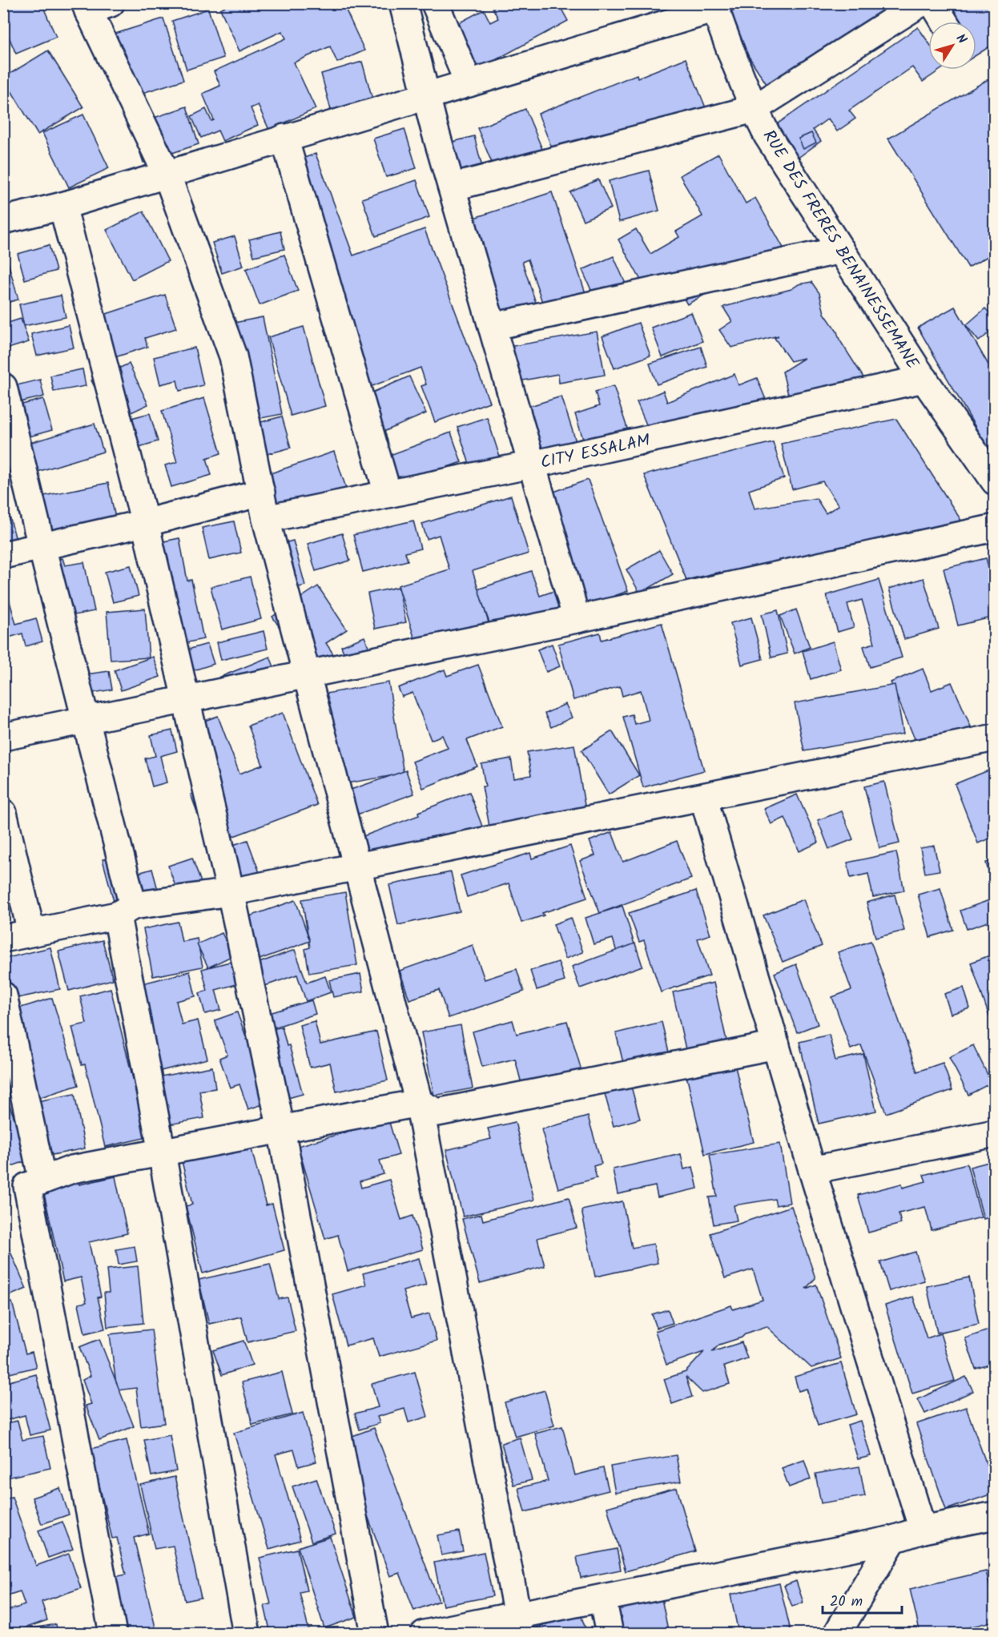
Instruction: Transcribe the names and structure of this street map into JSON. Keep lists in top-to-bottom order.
{
  "streets": {
    "street": ["RUE DES FRERES BENAINESSEMANE", "CITY ESSALAM"]
  },
  "crossings": [
    ["RUE DES FRERES BENAINESSEMANE", "CITY ESSALAM"]
  ],
  "scale_bar": "20 m",
  "north": "top right"
}
